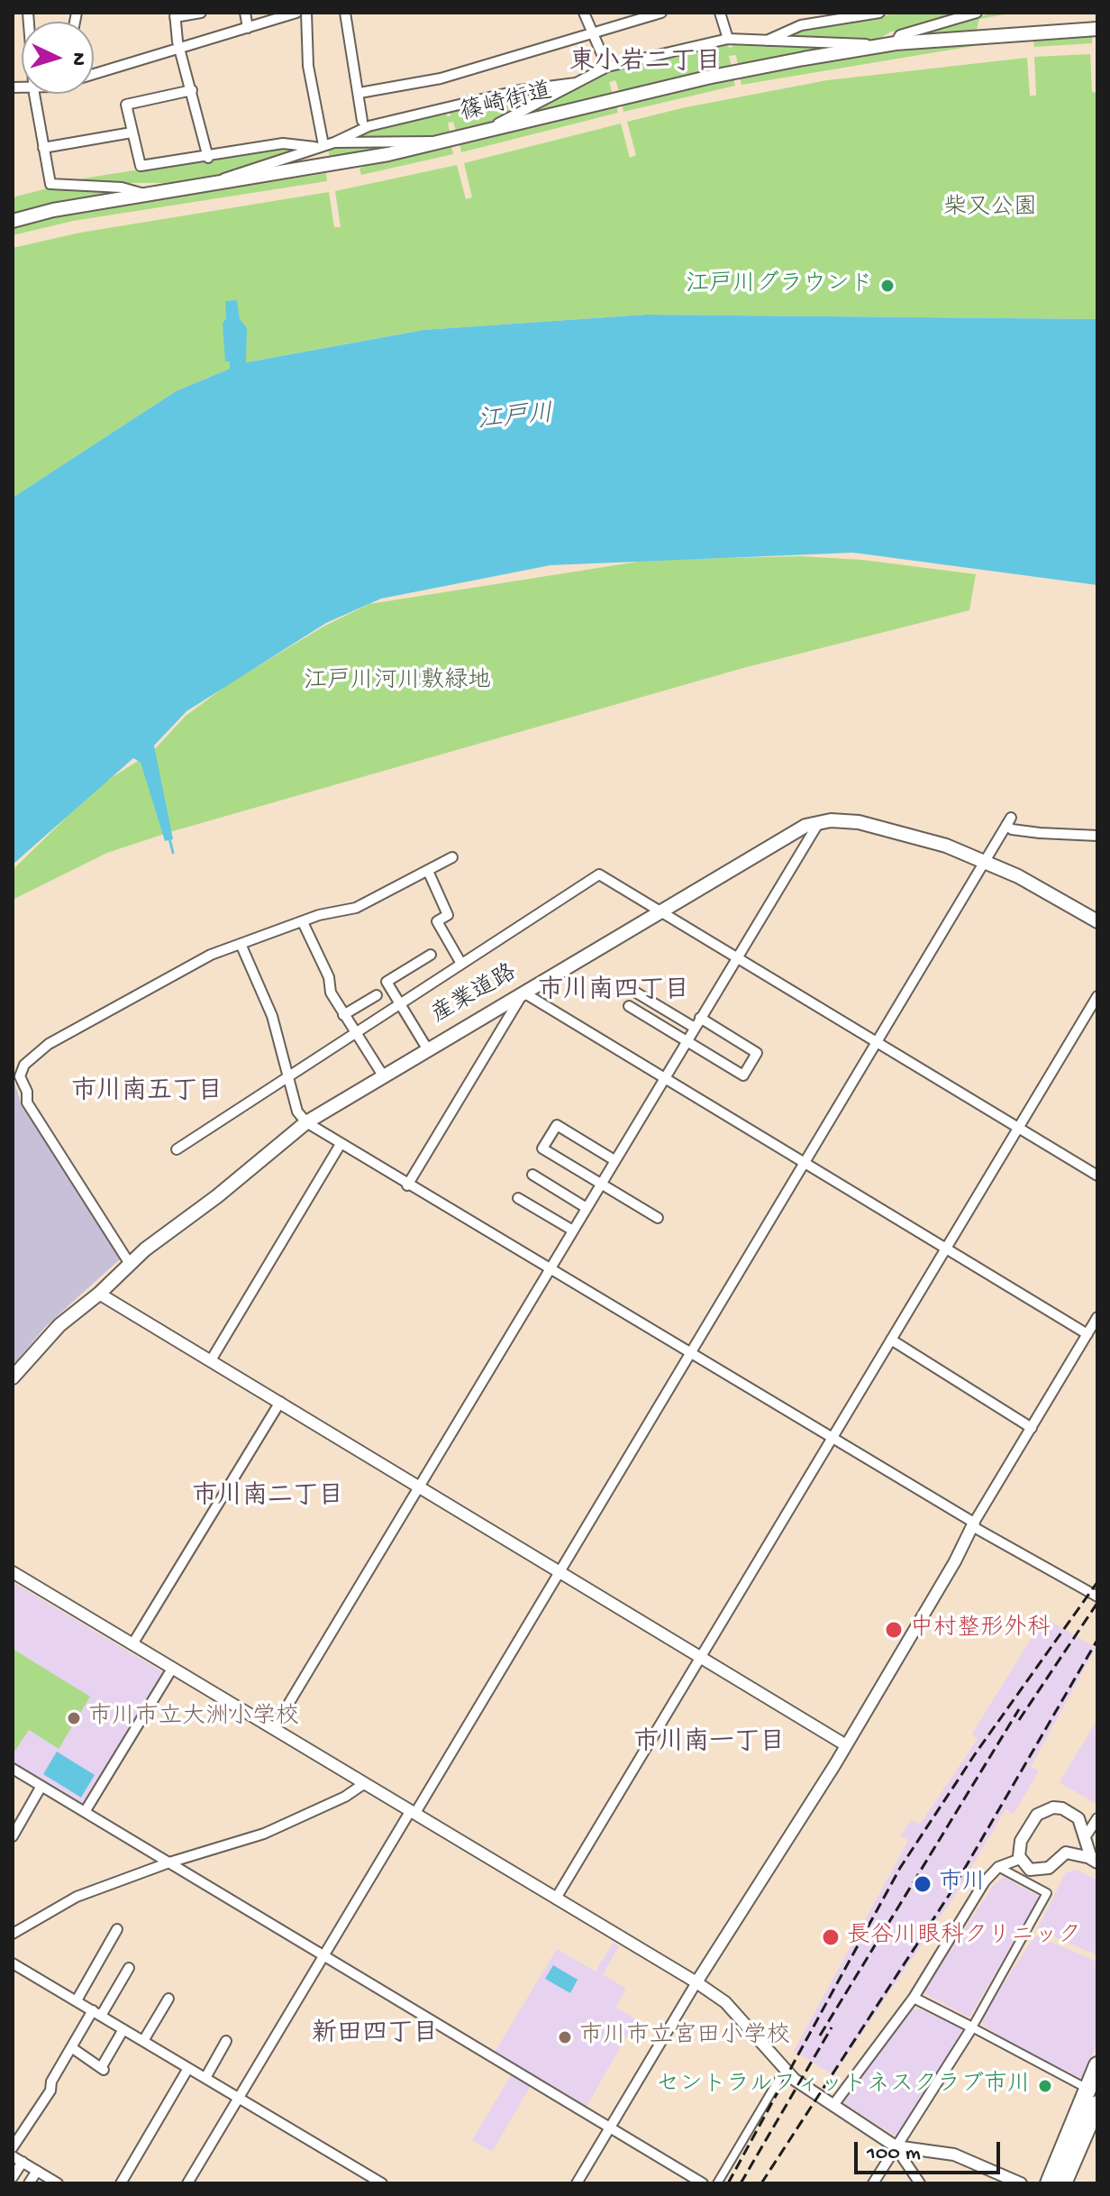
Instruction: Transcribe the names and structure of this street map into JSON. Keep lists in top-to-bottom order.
{
  "streets": {
    "main road": ["篠崎街道", "産業道路"]
  },
  "districts": [
    "東小岩二丁目",
    "市川南四丁目",
    "市川南五丁目",
    "市川南二丁目",
    "市川南一丁目",
    "新田四丁目"
  ],
  "water": ["江戸川"],
  "parks": ["柴又公園", "江戸川河川敷緑地"],
  "places": [
    "江戸川グラウンド",
    "中村整形外科",
    "市川市立大洲小学校",
    "市川",
    "長谷川眼科クリニック",
    "市川市立宮田小学校",
    "セントラルフィットネスクラブ市川"
  ],
  "scale_bar": "100 m",
  "north": "right"
}
